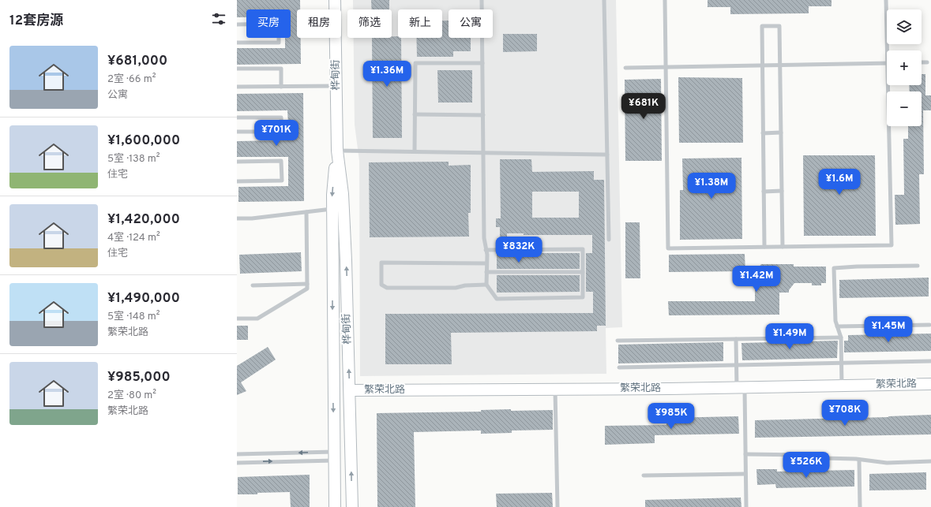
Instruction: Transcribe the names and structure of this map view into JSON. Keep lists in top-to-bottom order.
{
  "streets": {
    "street": ["桦甸街", "繁荣北路"]
  },
  "crossings": [
    ["桦甸街", "繁荣北路"]
  ],
  "page": {
    "heading": "12套房源",
    "map_buttons": ["+", "−"],
    "chip": [
      "买房",
      "租房",
      "筛选",
      "新上",
      "公寓"
    ],
    "list": [
      {
        "name": "¥681,000",
        "note": "2室 · 66 m² · 公寓"
      },
      {
        "name": "¥1,600,000",
        "note": "5室 · 138 m² · 住宅"
      },
      {
        "name": "¥1,420,000",
        "note": "4室 · 124 m² · 住宅"
      },
      {
        "name": "¥1,490,000",
        "note": "5室 · 148 m² · 繁荣北路"
      },
      {
        "name": "¥985,000",
        "note": "2室 · 80 m² · 繁荣北路"
      }
    ],
    "price": [
      "¥1.36M",
      "¥681K",
      "¥701K",
      "¥1.6M",
      "¥1.38M",
      "¥832K",
      "¥1.42M",
      "¥1.45M",
      "¥1.49M",
      "¥708K",
      "¥985K",
      "¥526K"
    ]
  }
}
